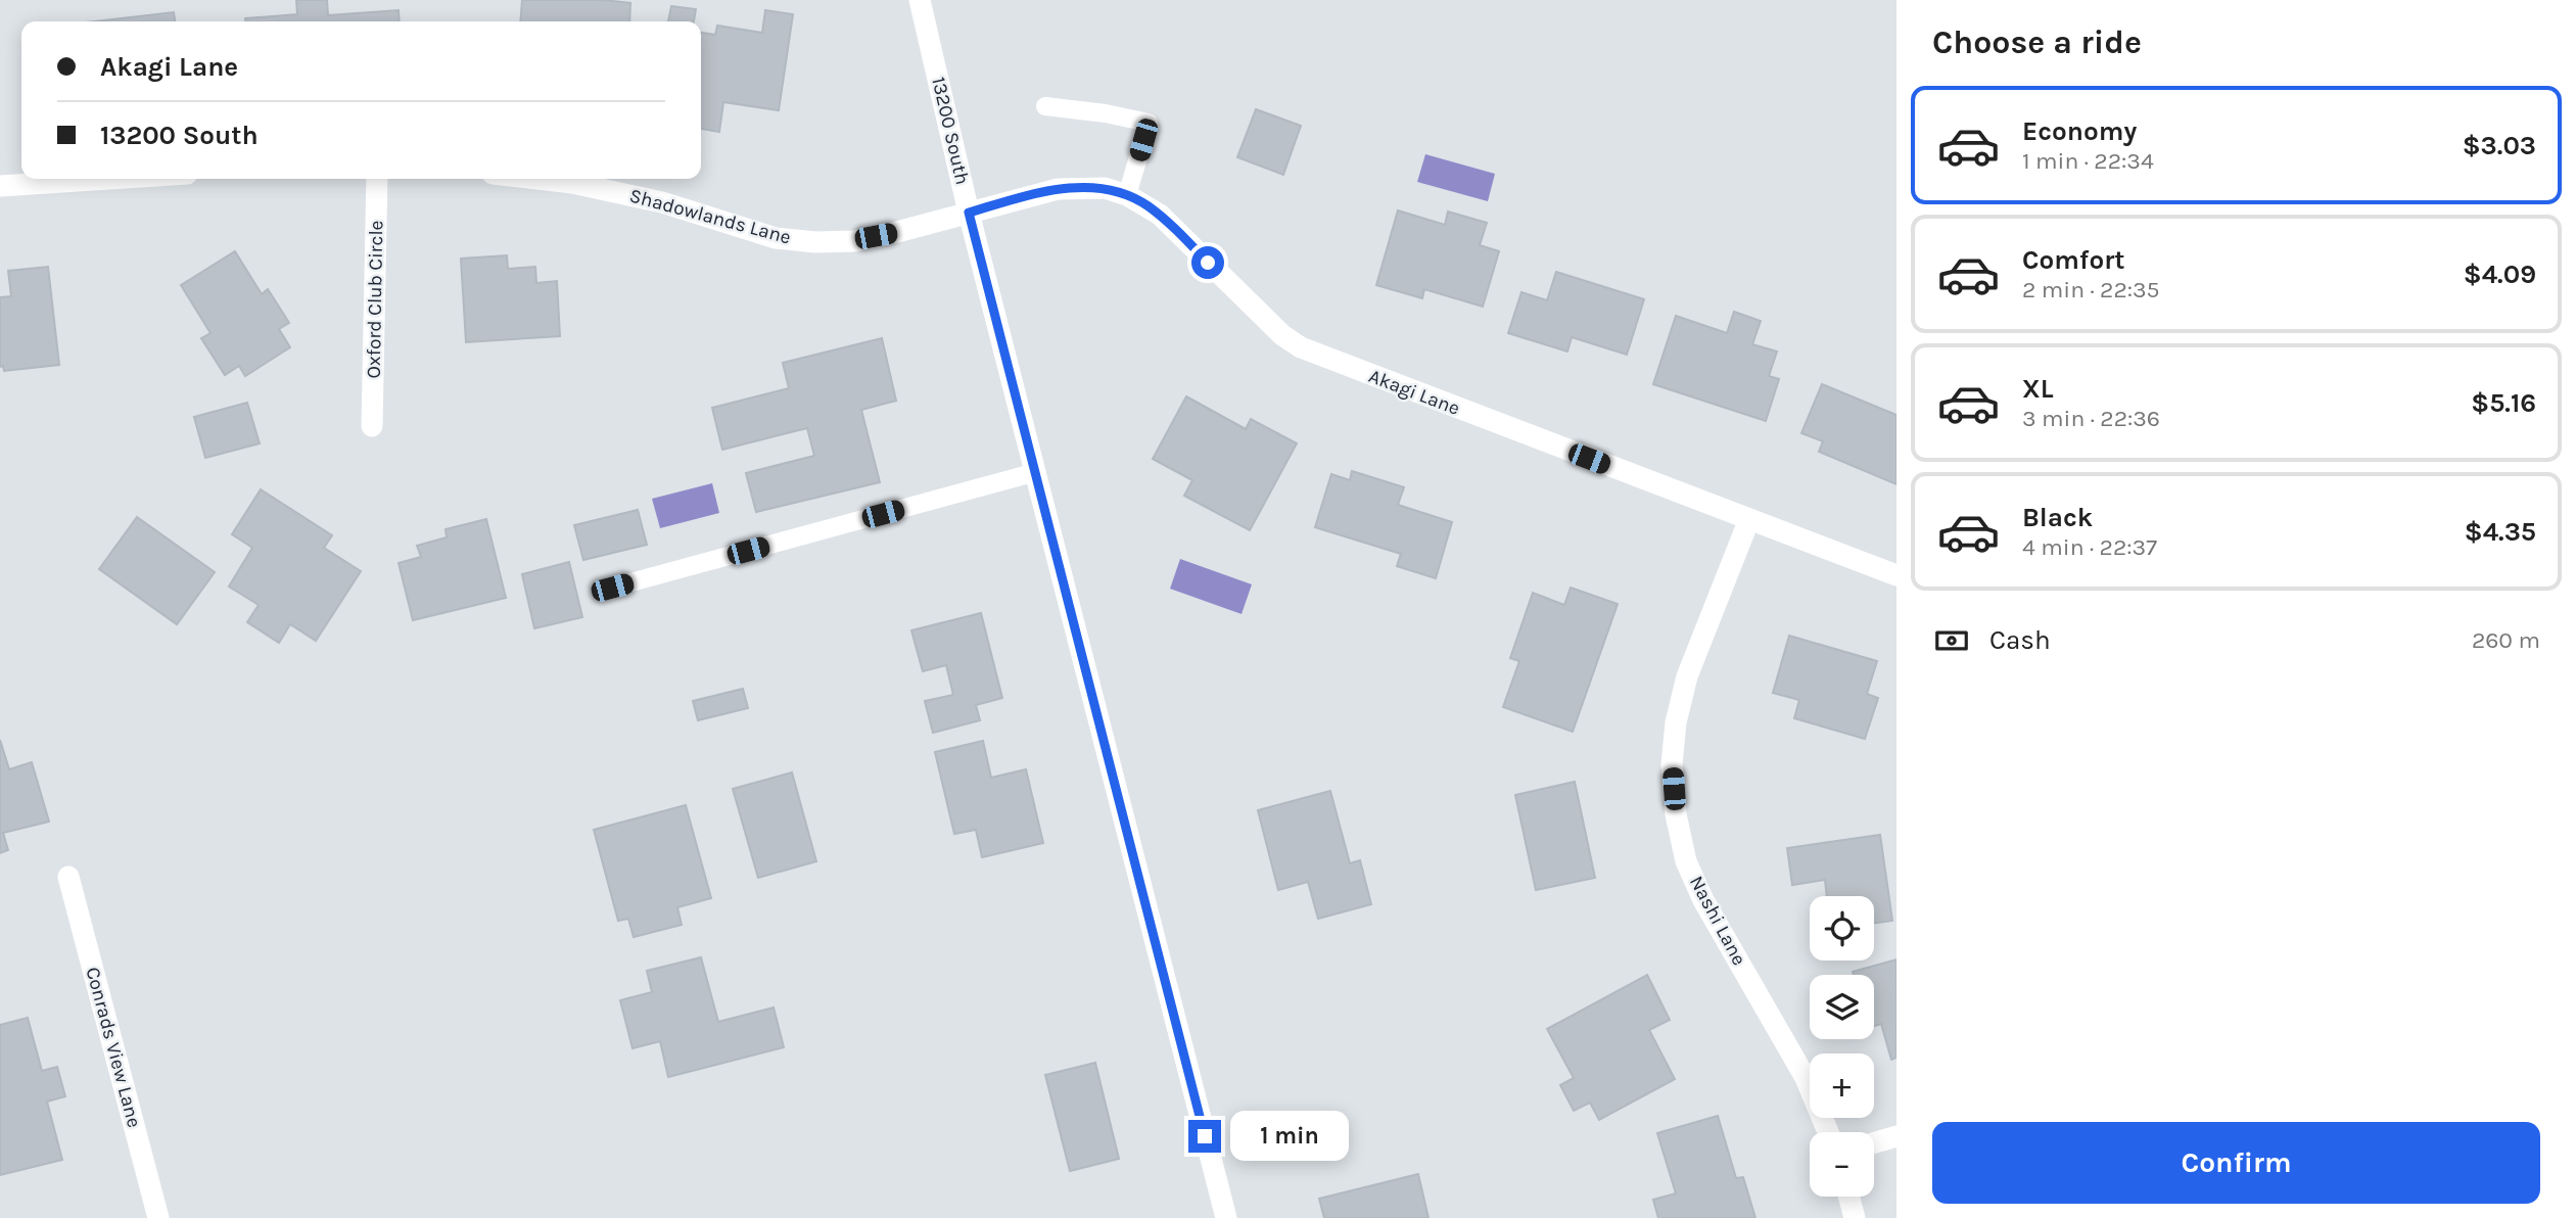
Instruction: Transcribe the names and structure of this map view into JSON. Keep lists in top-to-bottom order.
{
  "streets": {
    "street": [
      "13200 South",
      "Shadowlands Lane",
      "Oxford Club Circle",
      "Akagi Lane",
      "Nashi Lane",
      "Conrads View Lane"
    ]
  },
  "crossings": [
    ["13200 South", "Shadowlands Lane"],
    ["13200 South", "Akagi Lane"],
    ["Shadowlands Lane", "Akagi Lane"],
    ["Akagi Lane", "Nashi Lane"]
  ],
  "page": {
    "heading": "Choose a ride",
    "banner": ["Akagi Lane", "13200 South"],
    "list": [
      {
        "name": "Economy",
        "note": "1 min · 22:34",
        "value": "$3.03"
      },
      {
        "name": "Comfort",
        "note": "2 min · 22:35",
        "value": "$4.09"
      },
      {
        "name": "XL",
        "note": "3 min · 22:36",
        "value": "$5.16"
      },
      {
        "name": "Black",
        "note": "4 min · 22:37",
        "value": "$4.35"
      }
    ],
    "pay": ["Cash", "260 m"],
    "map_buttons": ["+", "−"],
    "buttons": "Confirm",
    "bubble": "1 min"
  }
}
